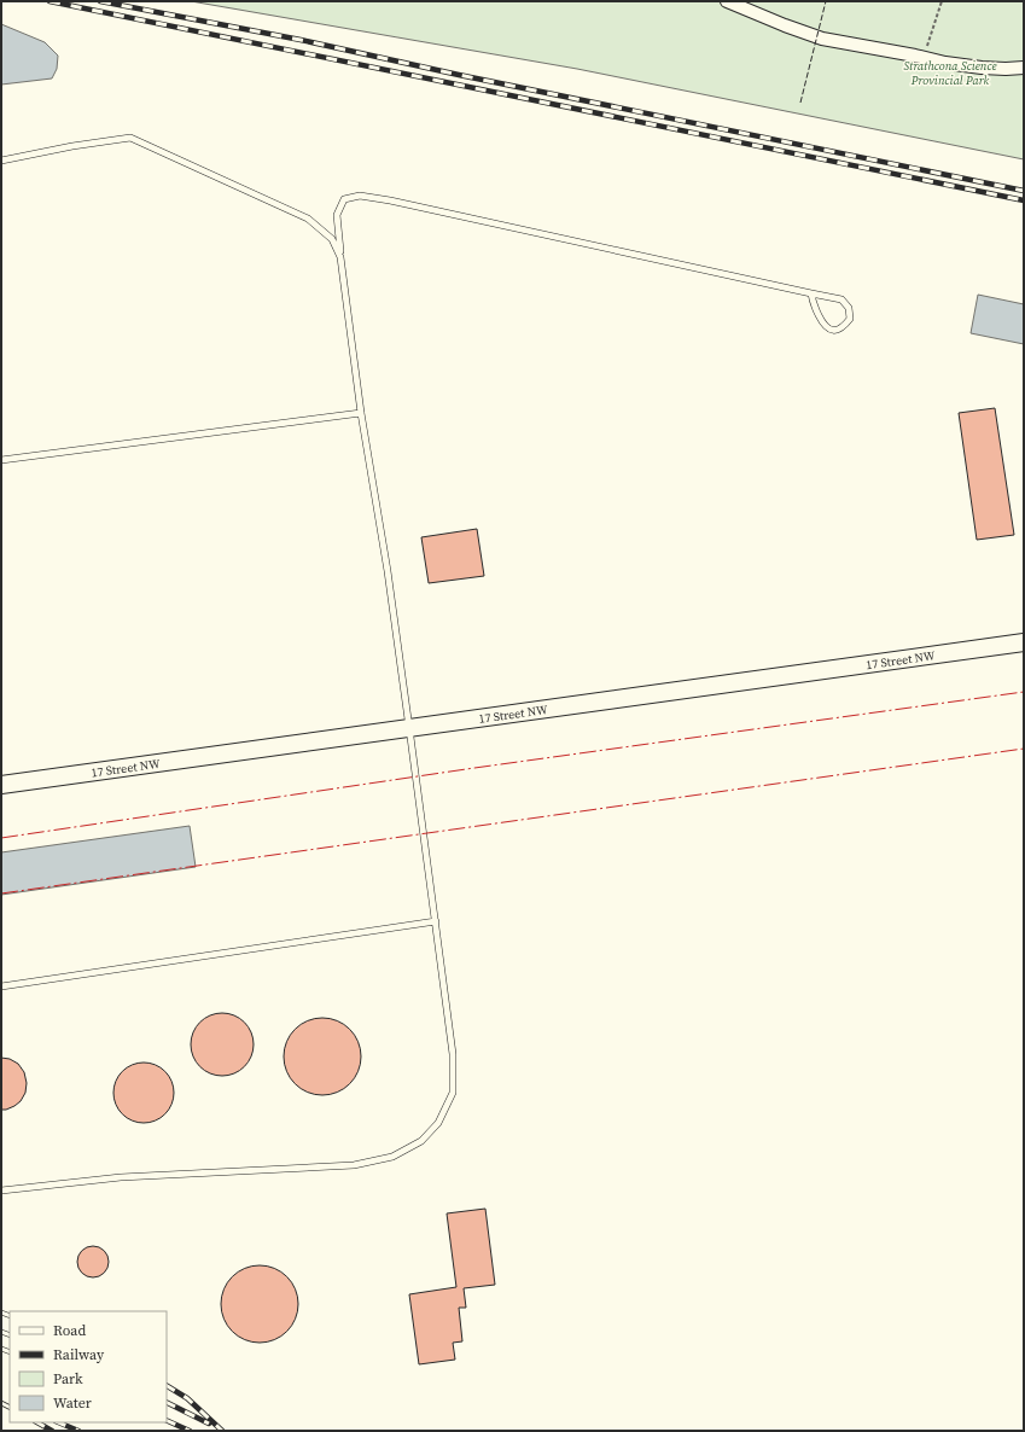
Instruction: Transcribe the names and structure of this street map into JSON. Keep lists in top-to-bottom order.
{
  "streets": {
    "main road": ["17 Street NW"]
  },
  "parks": ["Strathcona Science Provincial Park"],
  "legend": [
    "Road",
    "Railway",
    "Park",
    "Water"
  ]
}
